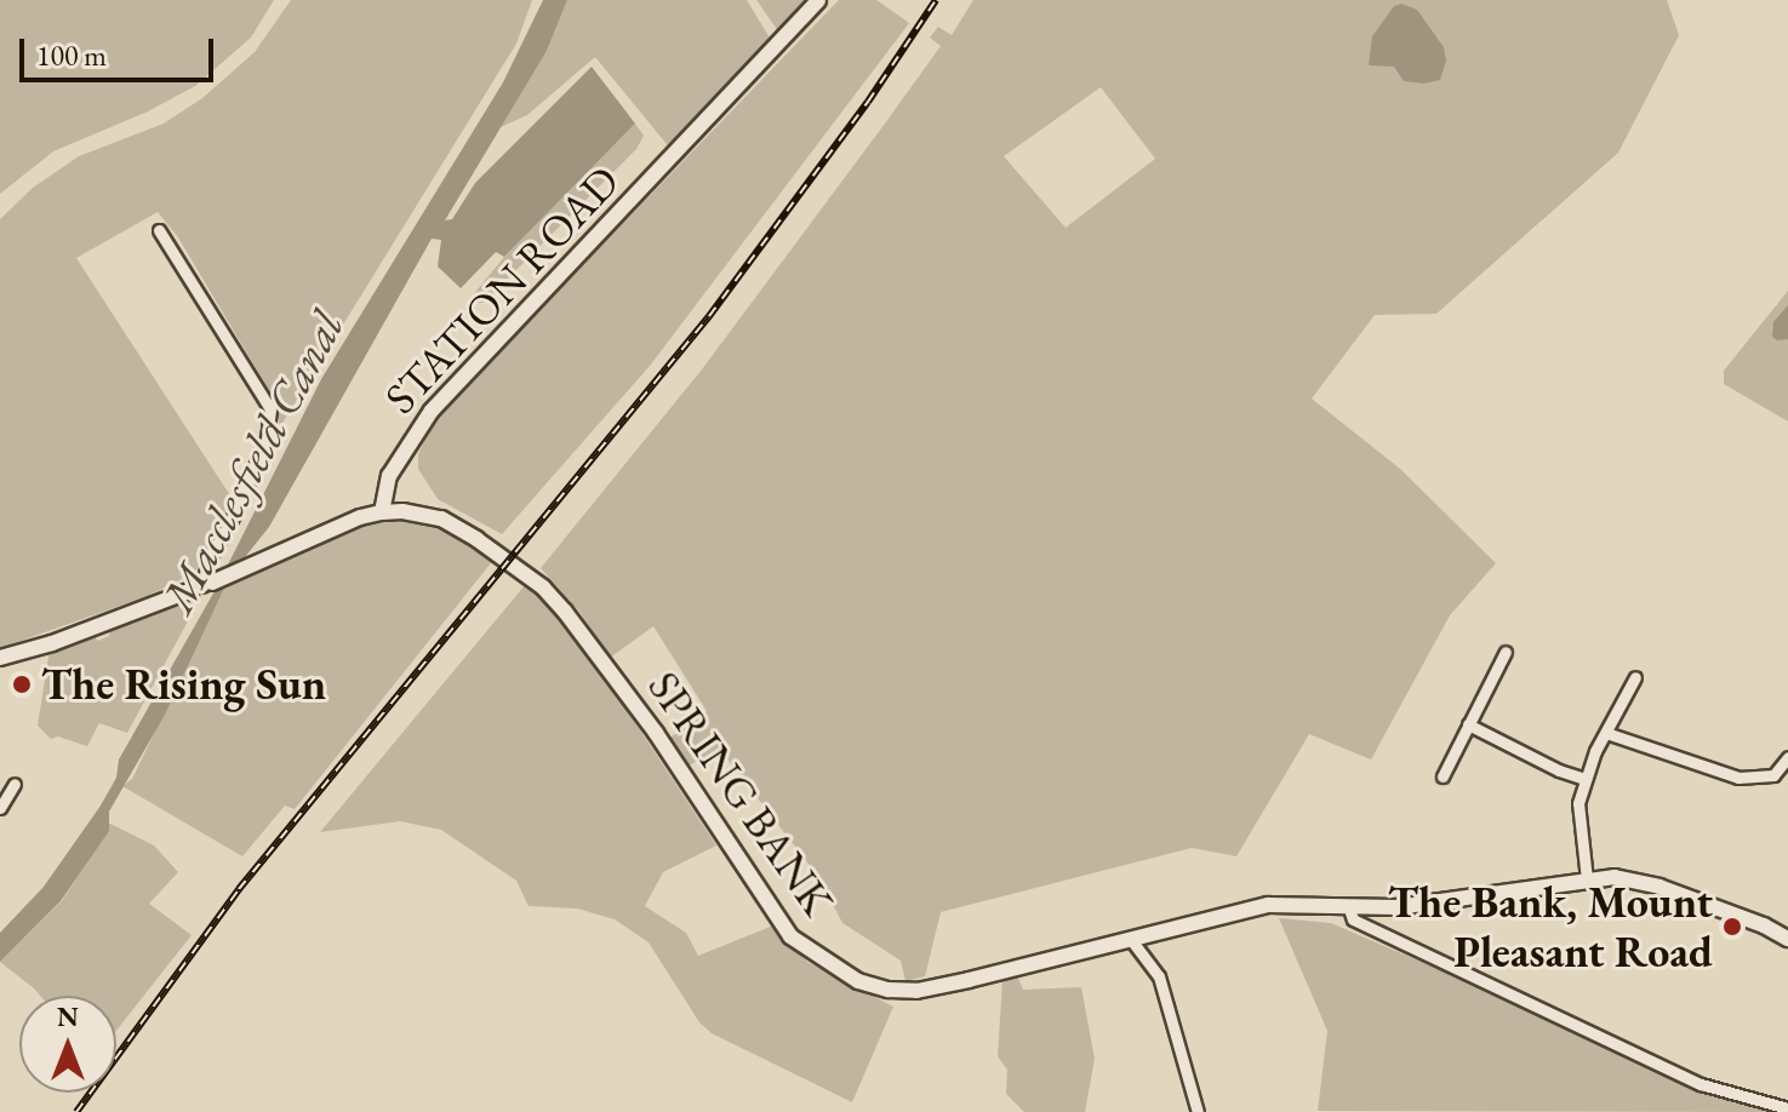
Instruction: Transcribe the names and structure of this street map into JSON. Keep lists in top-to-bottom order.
{
  "streets": {
    "street": ["STATION ROAD", "SPRING BANK"]
  },
  "crossings": [
    ["STATION ROAD", "SPRING BANK"]
  ],
  "water": ["Macclesfield Canal"],
  "places": ["The Rising Sun", "The Bank, Mount Pleasant Road"],
  "scale_bar": "100 m",
  "north": "top"
}
